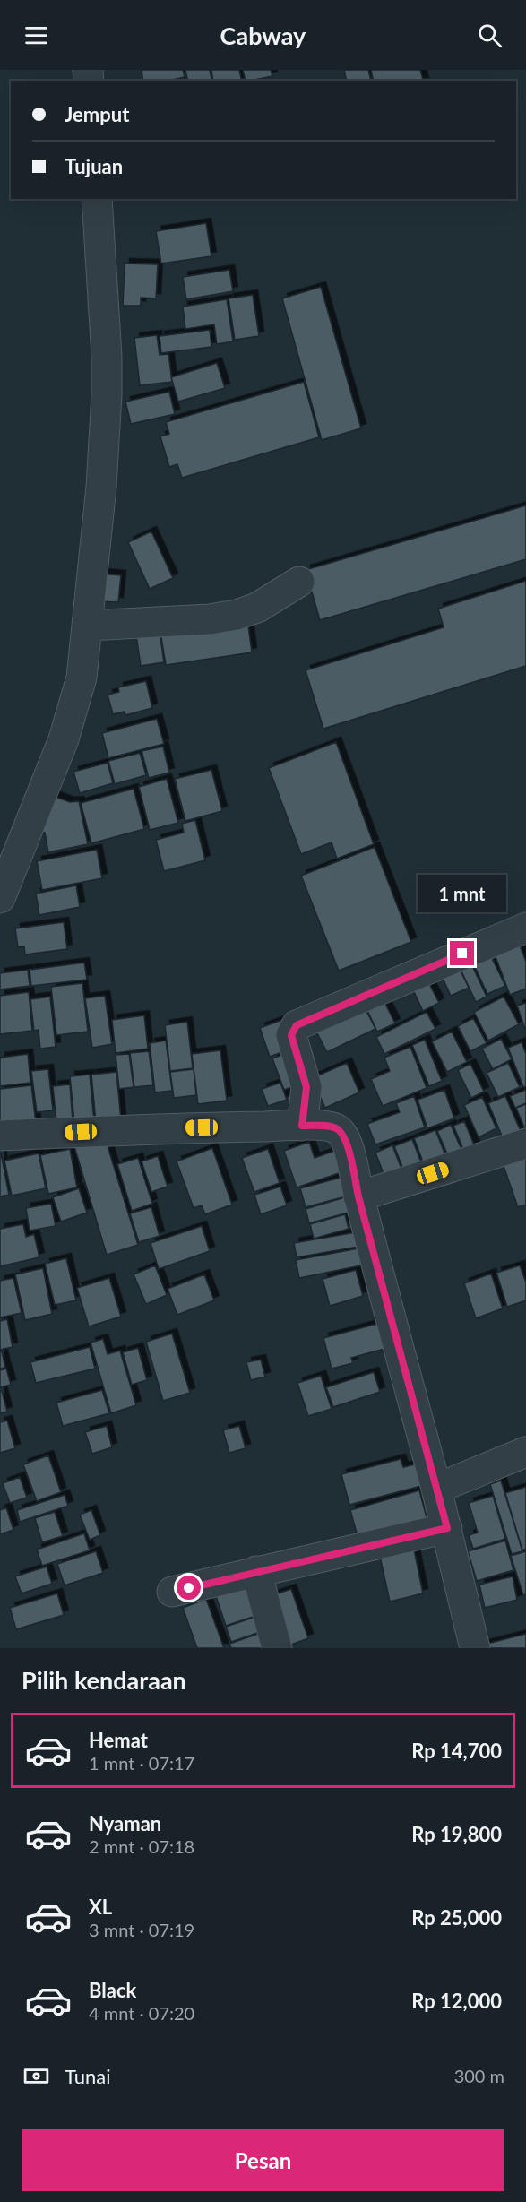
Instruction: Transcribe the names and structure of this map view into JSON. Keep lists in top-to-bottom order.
{
  "page": {
    "header": "Cabway",
    "banner": ["Jemput", "Tujuan"],
    "bubble": "1 mnt",
    "heading": "Pilih kendaraan",
    "list": [
      {
        "name": "Hemat",
        "note": "1 mnt · 07:17",
        "value": "Rp 14,700"
      },
      {
        "name": "Nyaman",
        "note": "2 mnt · 07:18",
        "value": "Rp 19,800"
      },
      {
        "name": "XL",
        "note": "3 mnt · 07:19",
        "value": "Rp 25,000"
      },
      {
        "name": "Black",
        "note": "4 mnt · 07:20",
        "value": "Rp 12,000"
      }
    ],
    "pay": ["Tunai", "300 m"],
    "buttons": "Pesan"
  }
}
